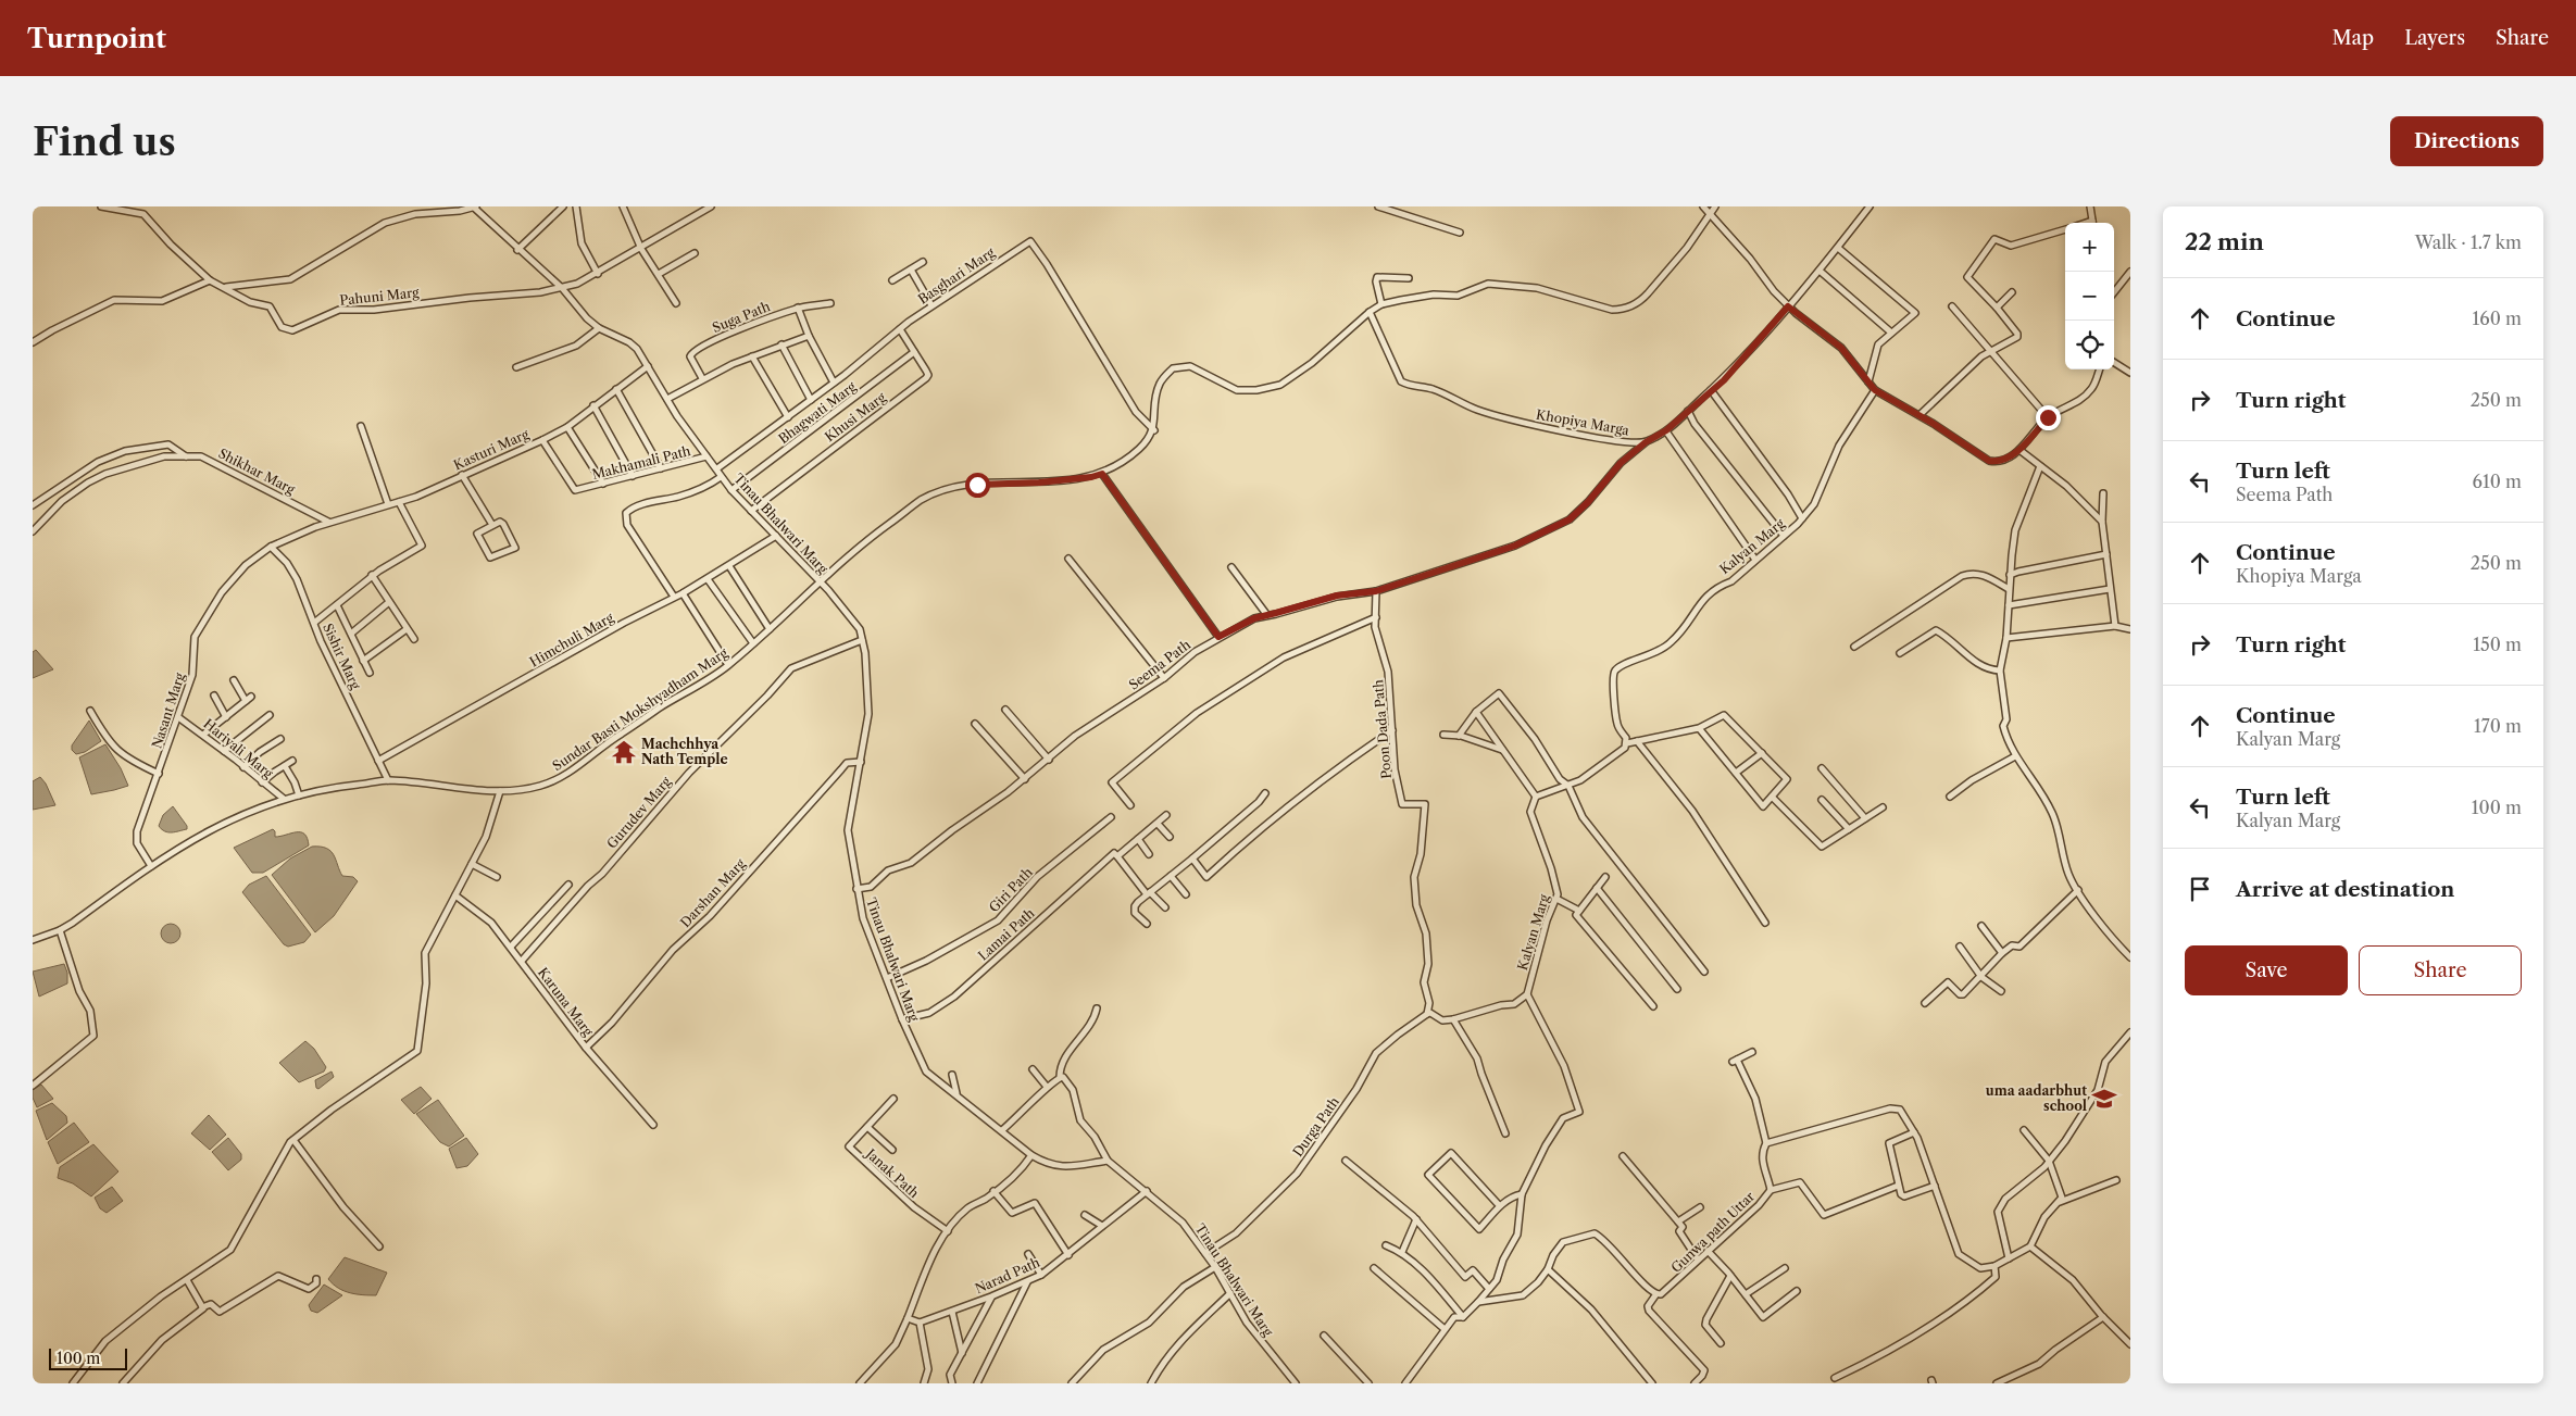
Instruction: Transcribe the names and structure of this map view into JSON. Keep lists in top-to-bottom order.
{
  "streets": {
    "street": [
      "Basghari Marg",
      "Pahuni Marg",
      "Suga Path",
      "Bhagwati Marg",
      "Khusi Marg",
      "Khopiya Marga",
      "Kasturi Marg",
      "Makhamali Path",
      "Shikhar Marg",
      "Tinau Bhalwari Marg",
      "Kalyan Marg",
      "Himchuli Marg",
      "Sishir Marg",
      "Seema Path",
      "Sundar Basti Mokshyadham Marg",
      "Nasant Marg",
      "Poon Dada Path",
      "Hariyali Marg",
      "Gurudev Marg",
      "Giri Path",
      "Darshan Marg",
      "Lamai Path",
      "Karuna Marg",
      "Durga Path",
      "Janak Path",
      "Gunwa path Uttar",
      "Narad Path"
    ]
  },
  "crossings": [
    ["Basghari Marg", "Khusi Marg"],
    ["Basghari Marg", "Tinau Bhalwari Marg"],
    ["Basghari Marg", "Sundar Basti Mokshyadham Marg"],
    ["Pahuni Marg", "Tinau Bhalwari Marg"],
    ["Bhagwati Marg", "Khusi Marg"],
    ["Bhagwati Marg", "Tinau Bhalwari Marg"],
    ["Khusi Marg", "Tinau Bhalwari Marg"],
    ["Khopiya Marga", "Seema Path"],
    ["Kasturi Marg", "Makhamali Path"],
    ["Kasturi Marg", "Shikhar Marg"],
    ["Kasturi Marg", "Tinau Bhalwari Marg"],
    ["Kasturi Marg", "Nasant Marg"],
    ["Makhamali Path", "Tinau Bhalwari Marg"],
    ["Shikhar Marg", "Nasant Marg"],
    ["Tinau Bhalwari Marg", "Himchuli Marg"],
    ["Tinau Bhalwari Marg", "Seema Path"],
    ["Tinau Bhalwari Marg", "Sundar Basti Mokshyadham Marg"],
    ["Tinau Bhalwari Marg", "Gurudev Marg"],
    ["Tinau Bhalwari Marg", "Giri Path"],
    ["Tinau Bhalwari Marg", "Darshan Marg"],
    ["Tinau Bhalwari Marg", "Lamai Path"],
    ["Tinau Bhalwari Marg", "Durga Path"],
    ["Tinau Bhalwari Marg", "Narad Path"],
    ["Himchuli Marg", "Sishir Marg"],
    ["Sishir Marg", "Sundar Basti Mokshyadham Marg"],
    ["Sishir Marg", "Nasant Marg"],
    ["Seema Path", "Poon Dada Path"],
    ["Sundar Basti Mokshyadham Marg", "Nasant Marg"],
    ["Sundar Basti Mokshyadham Marg", "Hariyali Marg"],
    ["Nasant Marg", "Hariyali Marg"],
    ["Poon Dada Path", "Durga Path"],
    ["Gurudev Marg", "Karuna Marg"],
    ["Darshan Marg", "Karuna Marg"]
  ],
  "places": {
    "temple": ["Machchhya Nath Temple"],
    "school or university": ["uma aadarbhut school"]
  },
  "scale_bar": "100 m",
  "page": {
    "header": "Turnpoint",
    "nav": ["Map", "Layers", "Share"],
    "buttons": [
      "Directions",
      ["Save", "Share"]
    ],
    "title": "Find us",
    "heading": ["22 min", "Walk · 1.7 km"],
    "map_buttons": ["+", "−"],
    "list": [
      ["Continue", "160 m"],
      ["Turn right", "250 m"],
      ["Turn left", "Seema Path", "610 m"],
      ["Continue", "Khopiya Marga", "250 m"],
      ["Turn right", "150 m"],
      ["Continue", "Kalyan Marg", "170 m"],
      ["Turn left", "Kalyan Marg", "100 m"],
      "Arrive at destination"
    ],
    "scale": "100 m"
  }
}
